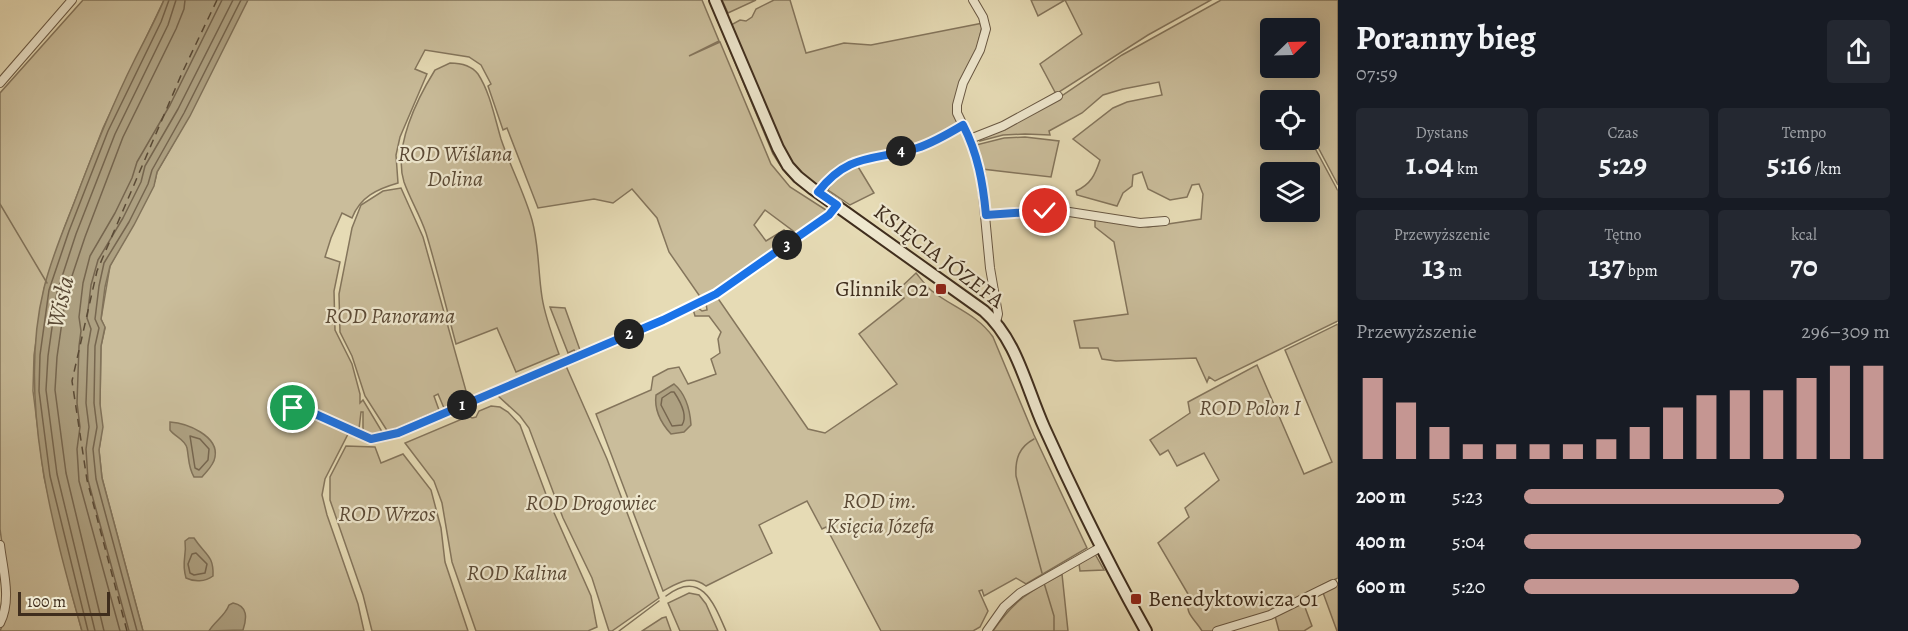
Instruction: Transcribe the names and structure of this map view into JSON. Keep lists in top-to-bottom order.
{
  "streets": {
    "main road": ["KSIĘCIA JÓZEFA"]
  },
  "water": ["Wisła"],
  "parks": [
    "ROD Wiślana Dolina",
    "ROD Panorama",
    "ROD Polon I",
    "ROD im. Księcia Józefa",
    "ROD Drogowiec",
    "ROD Wrzos",
    "ROD Kalina"
  ],
  "places": {
    "transit": ["Glinnik 02", "Benedyktowicza 01"]
  },
  "scale_bar": "100 m",
  "north": "top right",
  "page": {
    "heading": ["Poranny bieg", "07:59"],
    "stats": [
      ["Dystans", "1.04 km"],
      ["Czas", "5:29"],
      ["Tempo", "5:16 /km"],
      ["Przewyższenie", "13 m"],
      ["Tętno", "137 bpm"],
      ["kcal", "70"]
    ],
    "pins": [
      "4",
      "3",
      "2",
      "1"
    ],
    "chart": ["Przewyższenie", "296–309 m"],
    "list": [
      {
        "name": "200 m",
        "note": "5:23"
      },
      {
        "name": "400 m",
        "note": "5:04"
      },
      {
        "name": "600 m",
        "note": "5:20"
      }
    ],
    "scale": "100 m"
  }
}
